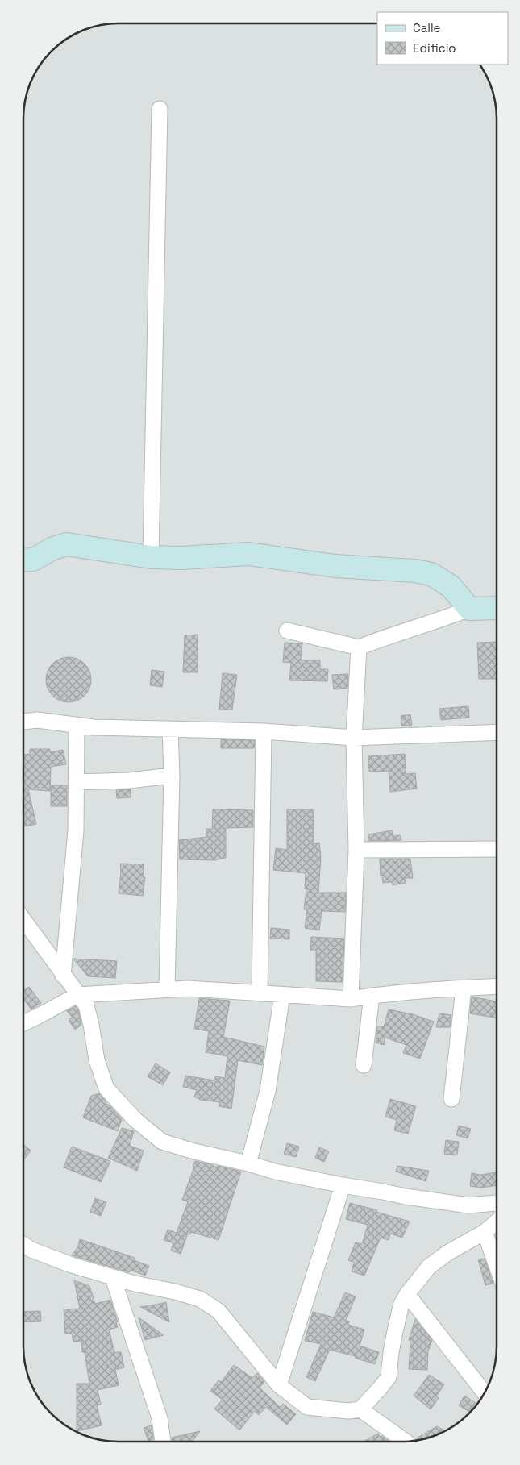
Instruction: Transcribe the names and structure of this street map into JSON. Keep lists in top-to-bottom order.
{
  "legend": ["Calle", "Edificio"]
}
